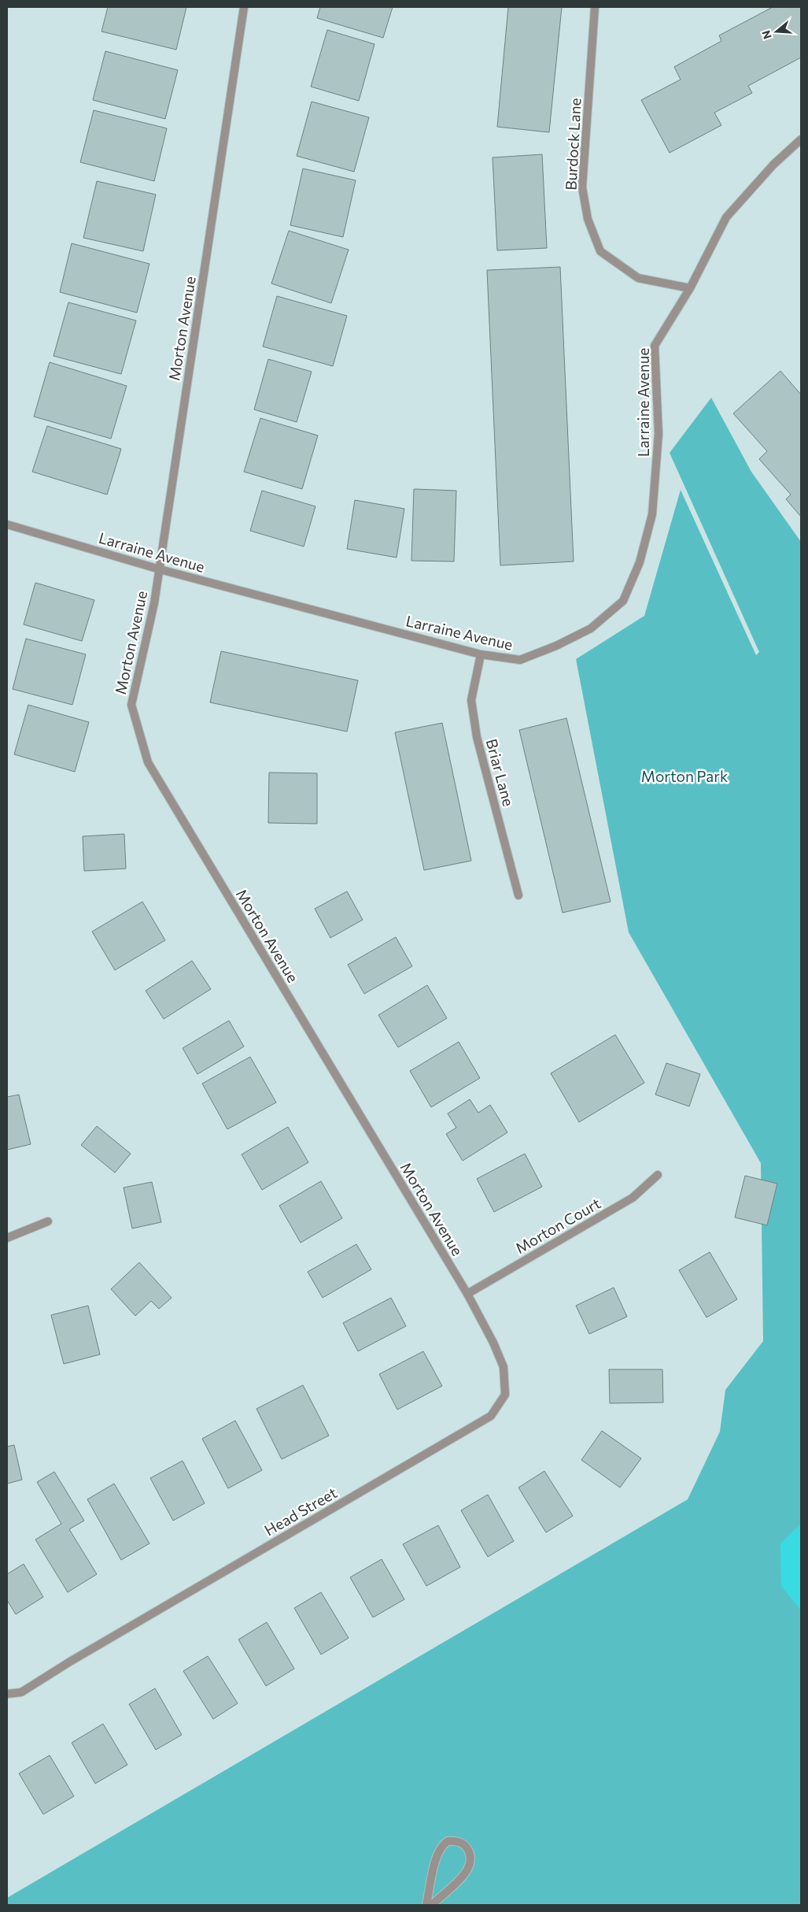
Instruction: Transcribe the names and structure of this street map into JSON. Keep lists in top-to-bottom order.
{
  "streets": {
    "street": [
      "Burdock Lane",
      "Morton Avenue",
      "Larraine Avenue",
      "Briar Lane",
      "Morton Court",
      "Head Street"
    ]
  },
  "crossings": [
    ["Burdock Lane", "Larraine Avenue"],
    ["Morton Avenue", "Larraine Avenue"],
    ["Morton Avenue", "Morton Court"],
    ["Morton Avenue", "Head Street"],
    ["Larraine Avenue", "Briar Lane"],
    ["Morton Court", "Head Street"]
  ],
  "parks": ["Morton Park"],
  "north": "left"
}
